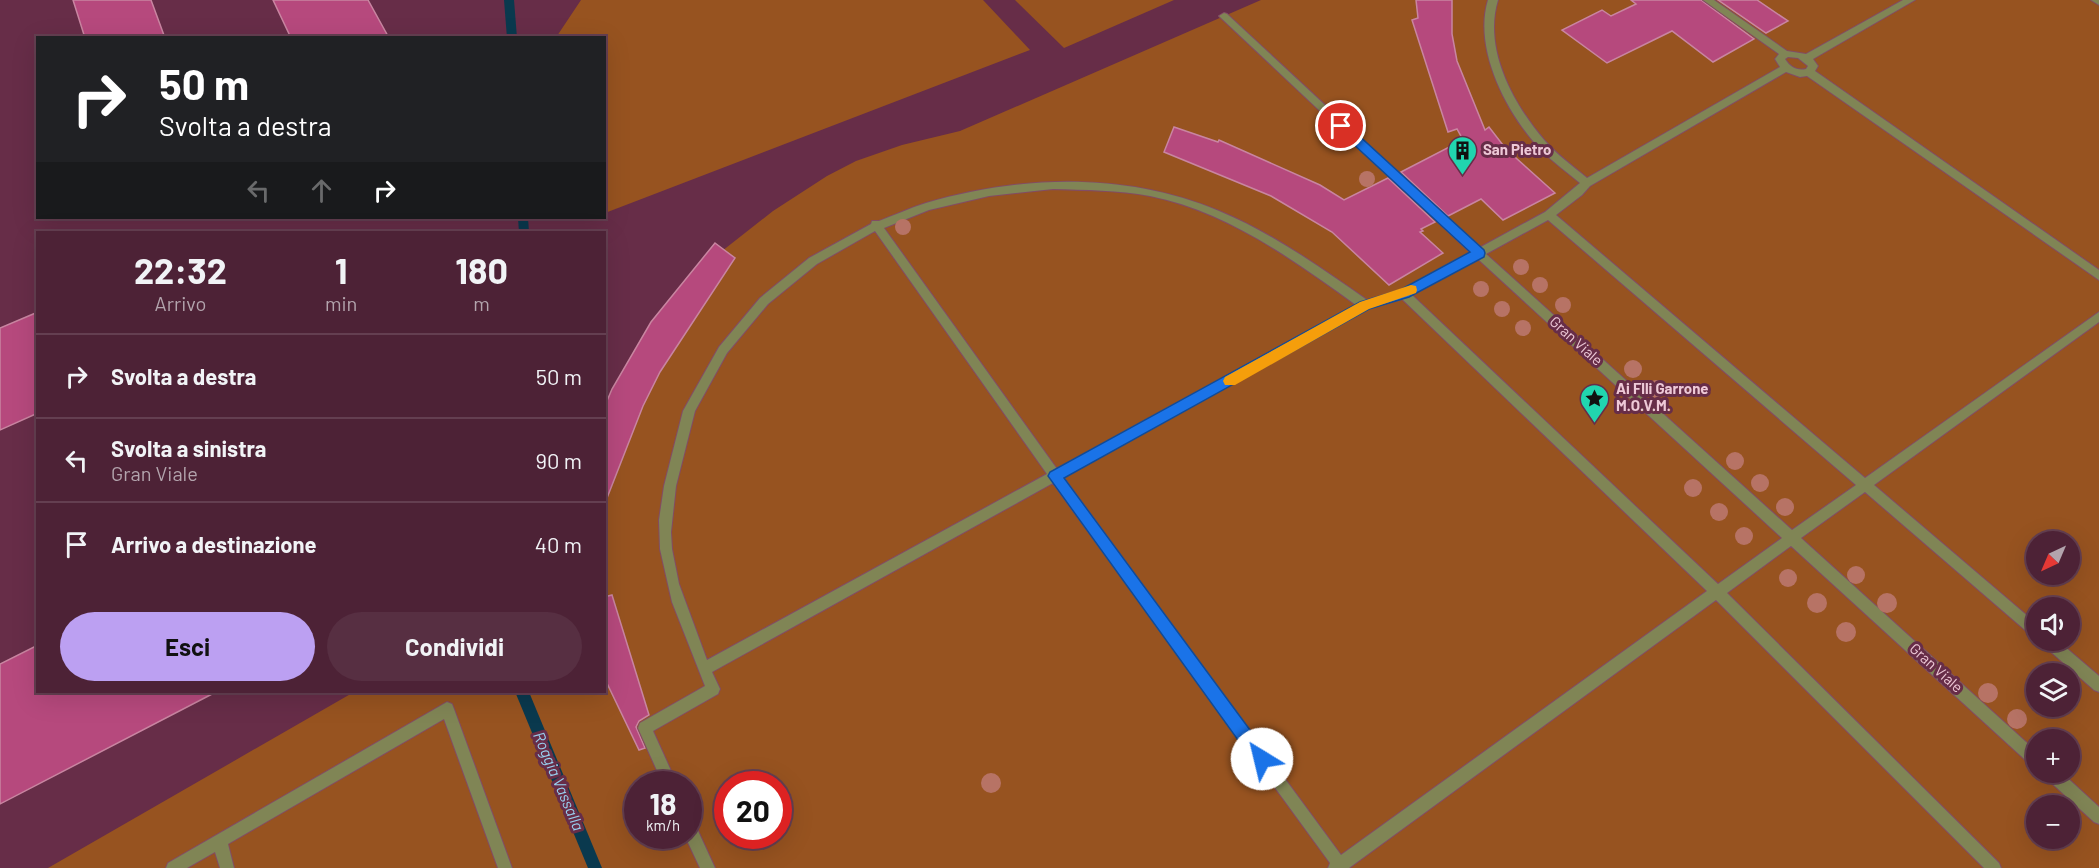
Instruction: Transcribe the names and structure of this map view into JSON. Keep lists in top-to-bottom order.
{
  "streets": {
    "lane": ["Gran Viale"]
  },
  "water": ["Roggia Vassalla"],
  "places": {
    "building": ["San Pietro"],
    "place": ["Ai Flli Garrone M.O.V.M."]
  },
  "north": "bottom left",
  "page": {
    "turn": ["50 m", "Svolta a destra"],
    "eta": [
      "22:32",
      "Arrivo",
      "1",
      "min",
      "180",
      "m"
    ],
    "list": [
      {
        "name": "Svolta a destra",
        "value": "50 m"
      },
      {
        "name": "Svolta a sinistra",
        "note": "Gran Viale",
        "value": "90 m"
      },
      {
        "name": "Arrivo a destinazione",
        "value": "40 m"
      }
    ],
    "map_buttons": ["+", "−"],
    "buttons": ["Esci", "Condividi"],
    "speed": "18 km/h",
    "limit": "20"
  }
}
